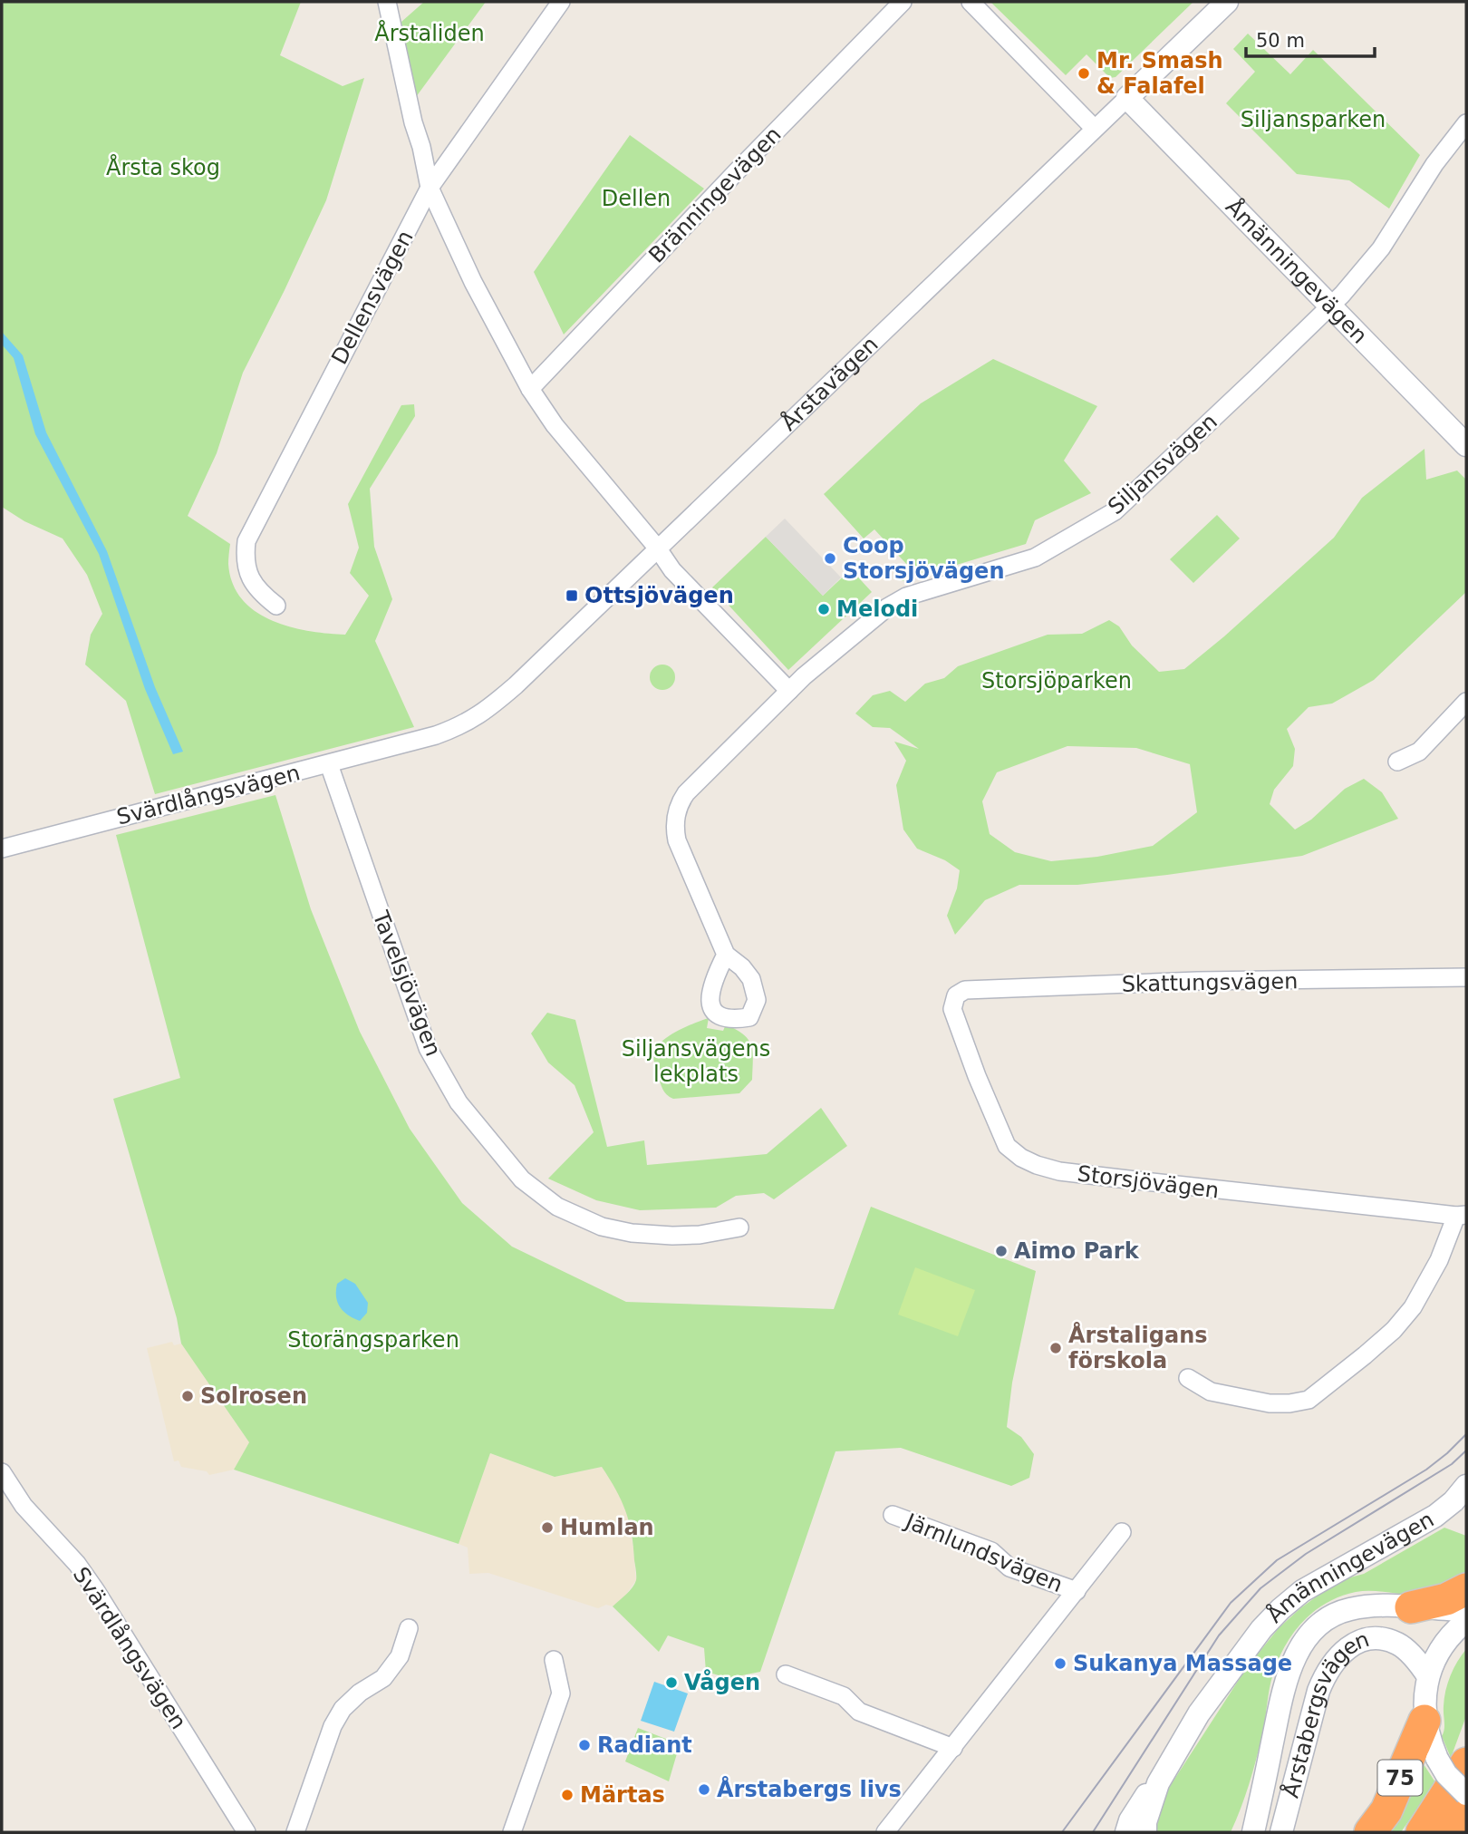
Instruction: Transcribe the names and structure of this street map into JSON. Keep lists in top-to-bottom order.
{
  "streets": {
    "highway": ["75"],
    "street": [
      "Bränningevägen",
      "Åmänningevägen",
      "Dellensvägen",
      "Årstavägen",
      "Siljansvägen",
      "Svärdlångsvägen",
      "Skattungsvägen",
      "Tavelsjövägen",
      "Storsjövägen",
      "Järnlundsvägen",
      "Årstabergsvägen"
    ]
  },
  "crossings": [
    ["Åmänningevägen", "Årstavägen"],
    ["Åmänningevägen", "Siljansvägen"],
    ["Årstavägen", "Svärdlångsvägen"],
    ["Svärdlångsvägen", "Tavelsjövägen"],
    ["Skattungsvägen", "Storsjövägen"]
  ],
  "parks": [
    "Årstaliden",
    "Siljansparken",
    "Årsta skog",
    "Dellen",
    "Storsjöparken",
    "Siljansvägens lekplats",
    "Storängsparken"
  ],
  "places": {
    "other": [
      "Mr. Smash & Falafel",
      "Coop Storsjövägen",
      "Melodi",
      "Aimo Park",
      "Årstaligans förskola",
      "Solrosen",
      "Humlan",
      "Sukanya Massage",
      "Vågen",
      "Radiant",
      "Årstabergs livs",
      "Märtas"
    ],
    "transit": ["Ottsjövägen"]
  },
  "scale_bar": "50 m"
}
